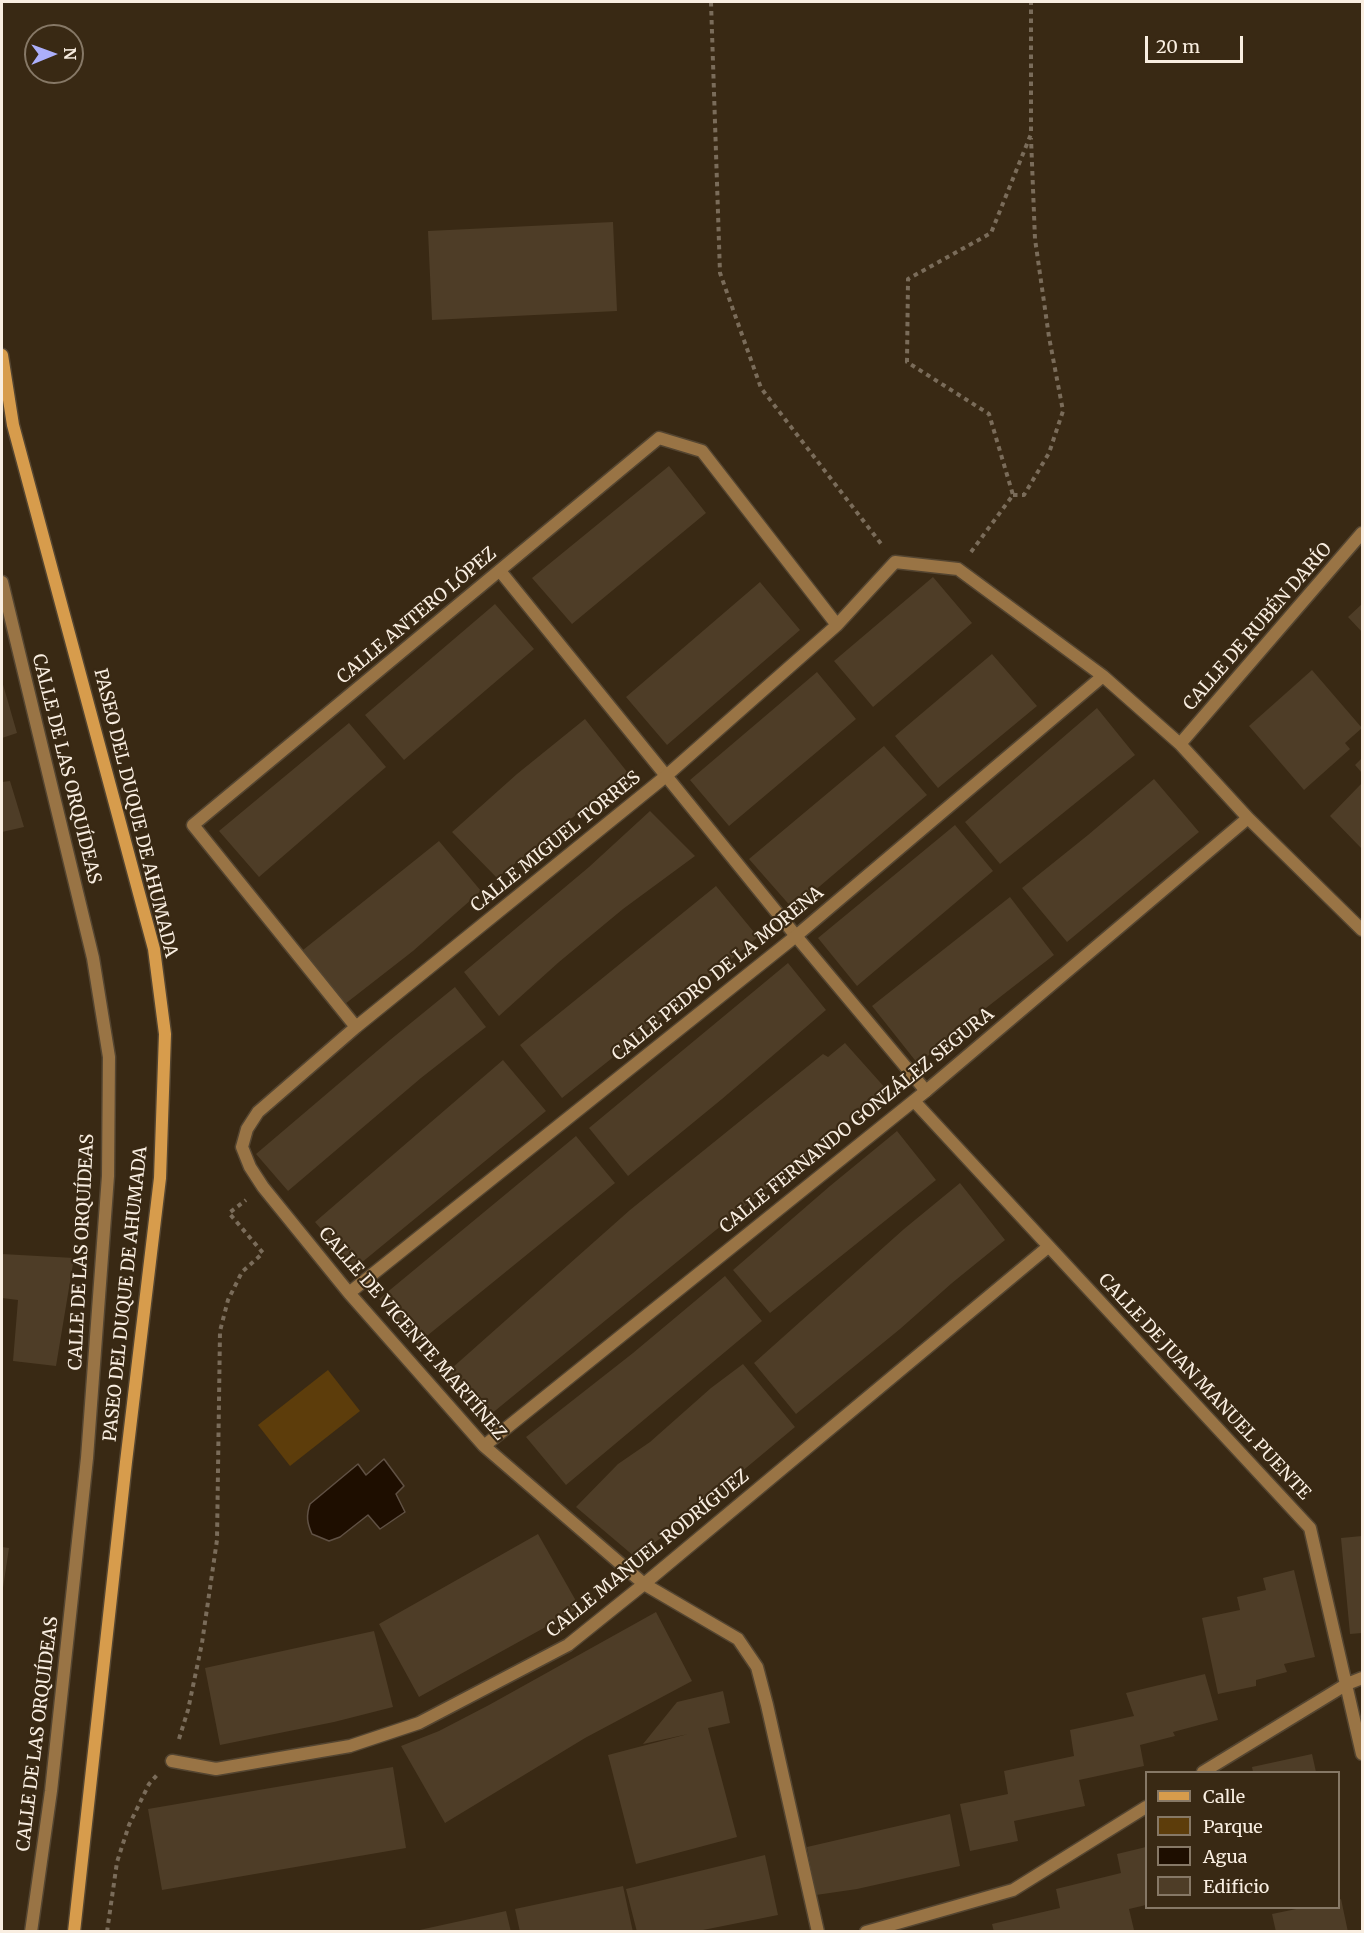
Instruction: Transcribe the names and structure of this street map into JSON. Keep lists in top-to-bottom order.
{
  "streets": {
    "main road": ["PASEO DEL DUQUE DE AHUMADA"],
    "street": [
      "CALLE ANTERO LÓPEZ",
      "CALLE DE RUBÉN DARÍO",
      "CALLE DE LAS ORQUÍDEAS",
      "CALLE MIGUEL TORRES",
      "CALLE PEDRO DE LA MORENA",
      "CALLE FERNANDO GONZÁLEZ SEGURA",
      "CALLE DE VICENTE MARTÍNEZ",
      "CALLE DE JUAN MANUEL PUENTE",
      "CALLE MANUEL RODRÍGUEZ"
    ]
  },
  "crossings": [
    ["CALLE ANTERO LÓPEZ", "CALLE MIGUEL TORRES"],
    ["CALLE MIGUEL TORRES", "CALLE DE VICENTE MARTÍNEZ"],
    ["CALLE PEDRO DE LA MORENA", "CALLE DE VICENTE MARTÍNEZ"],
    ["CALLE FERNANDO GONZÁLEZ SEGURA", "CALLE DE VICENTE MARTÍNEZ"],
    ["CALLE FERNANDO GONZÁLEZ SEGURA", "CALLE DE JUAN MANUEL PUENTE"],
    ["CALLE DE VICENTE MARTÍNEZ", "CALLE MANUEL RODRÍGUEZ"],
    ["CALLE DE JUAN MANUEL PUENTE", "CALLE MANUEL RODRÍGUEZ"]
  ],
  "legend": [
    "Calle",
    "Parque",
    "Agua",
    "Edificio"
  ],
  "scale_bar": "20 m",
  "north": "right"
}
